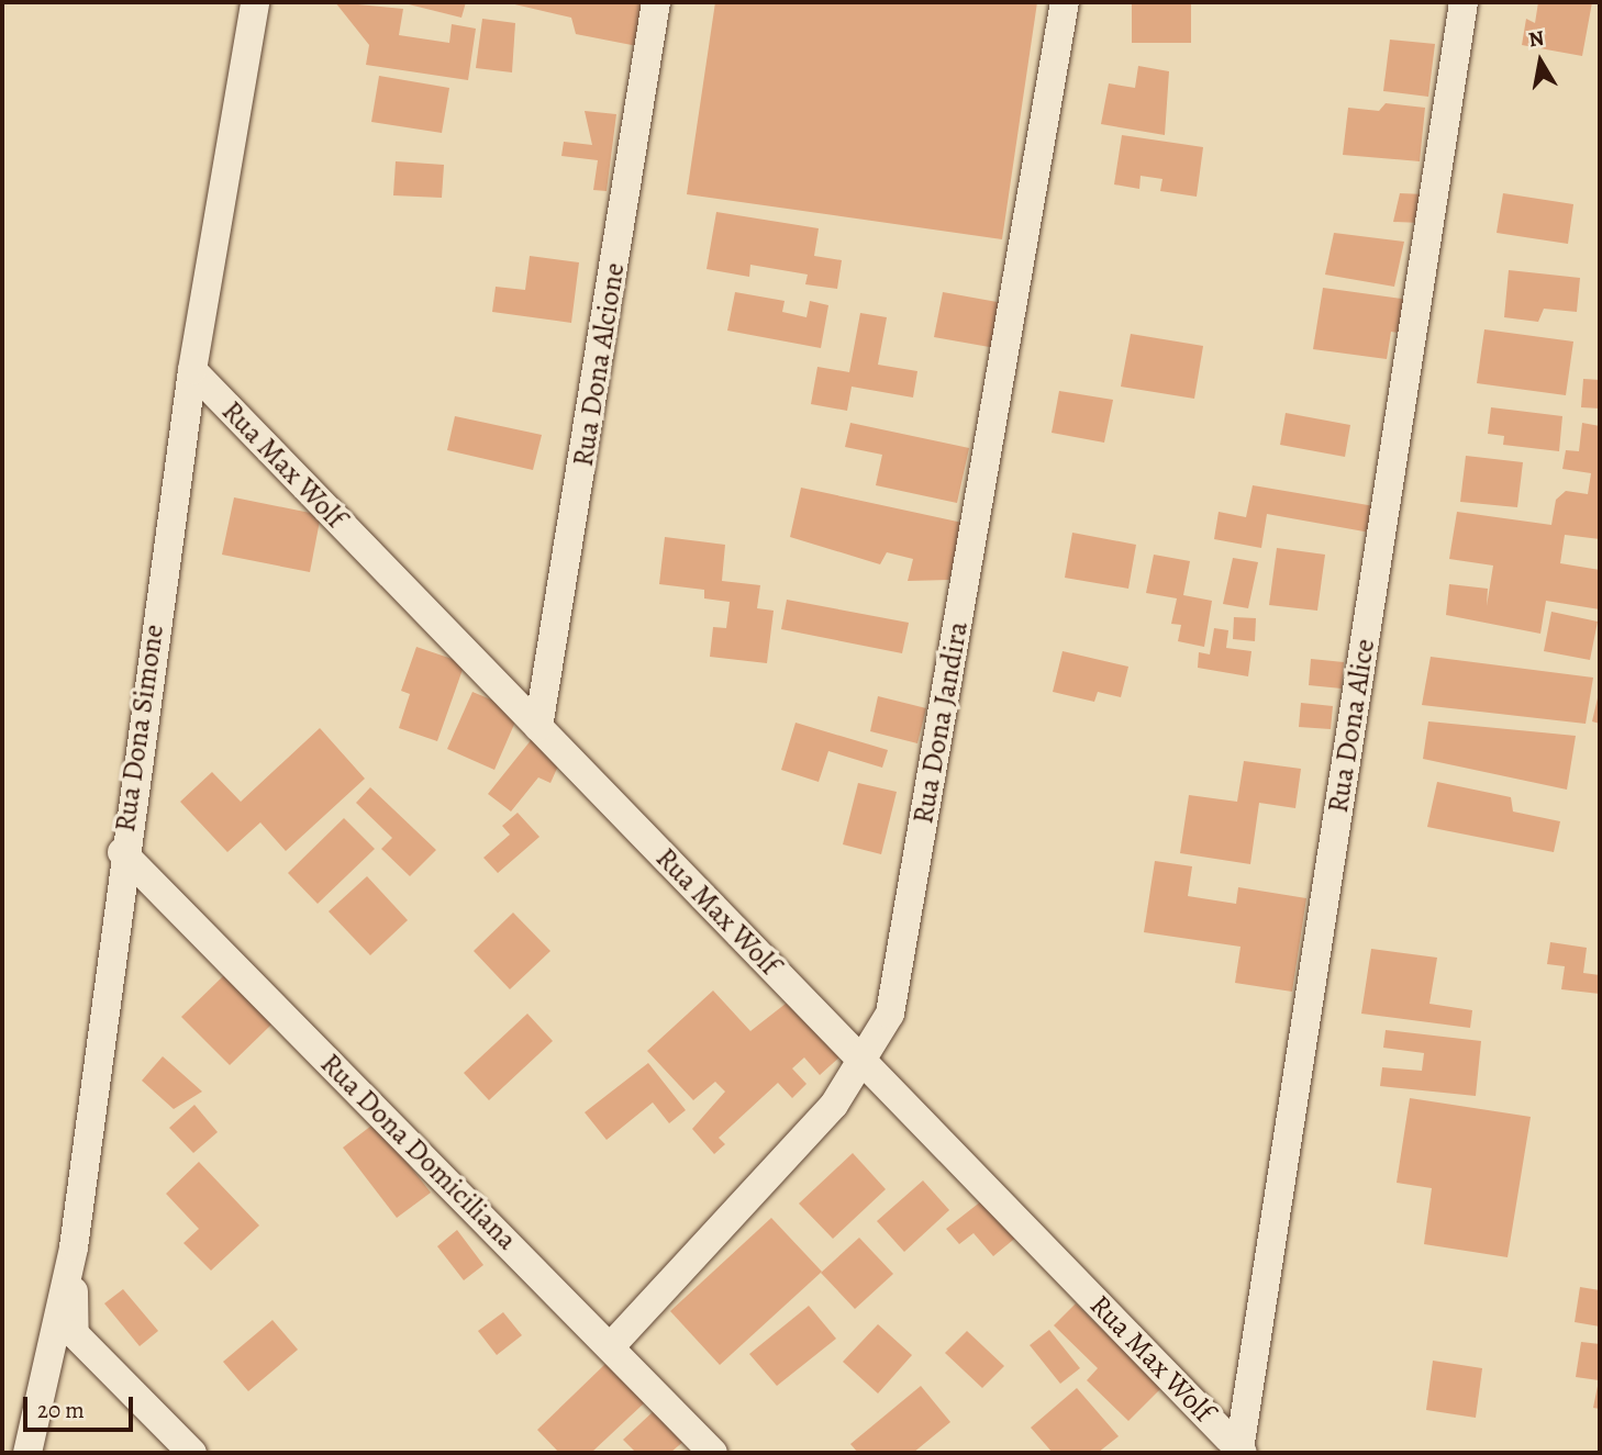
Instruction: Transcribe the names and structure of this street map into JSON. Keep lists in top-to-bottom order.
{
  "streets": {
    "street": [
      "Rua Dona Alcione",
      "Rua Max Wolf",
      "Rua Dona Jandira",
      "Rua Dona Alice",
      "Rua Dona Simone",
      "Rua Dona Domiciliana"
    ]
  },
  "crossings": [
    ["Rua Dona Alcione", "Rua Max Wolf"],
    ["Rua Max Wolf", "Rua Dona Jandira"],
    ["Rua Max Wolf", "Rua Dona Alice"],
    ["Rua Max Wolf", "Rua Dona Simone"],
    ["Rua Dona Jandira", "Rua Dona Domiciliana"],
    ["Rua Dona Simone", "Rua Dona Domiciliana"]
  ],
  "scale_bar": "20 m",
  "north": "top"
}
